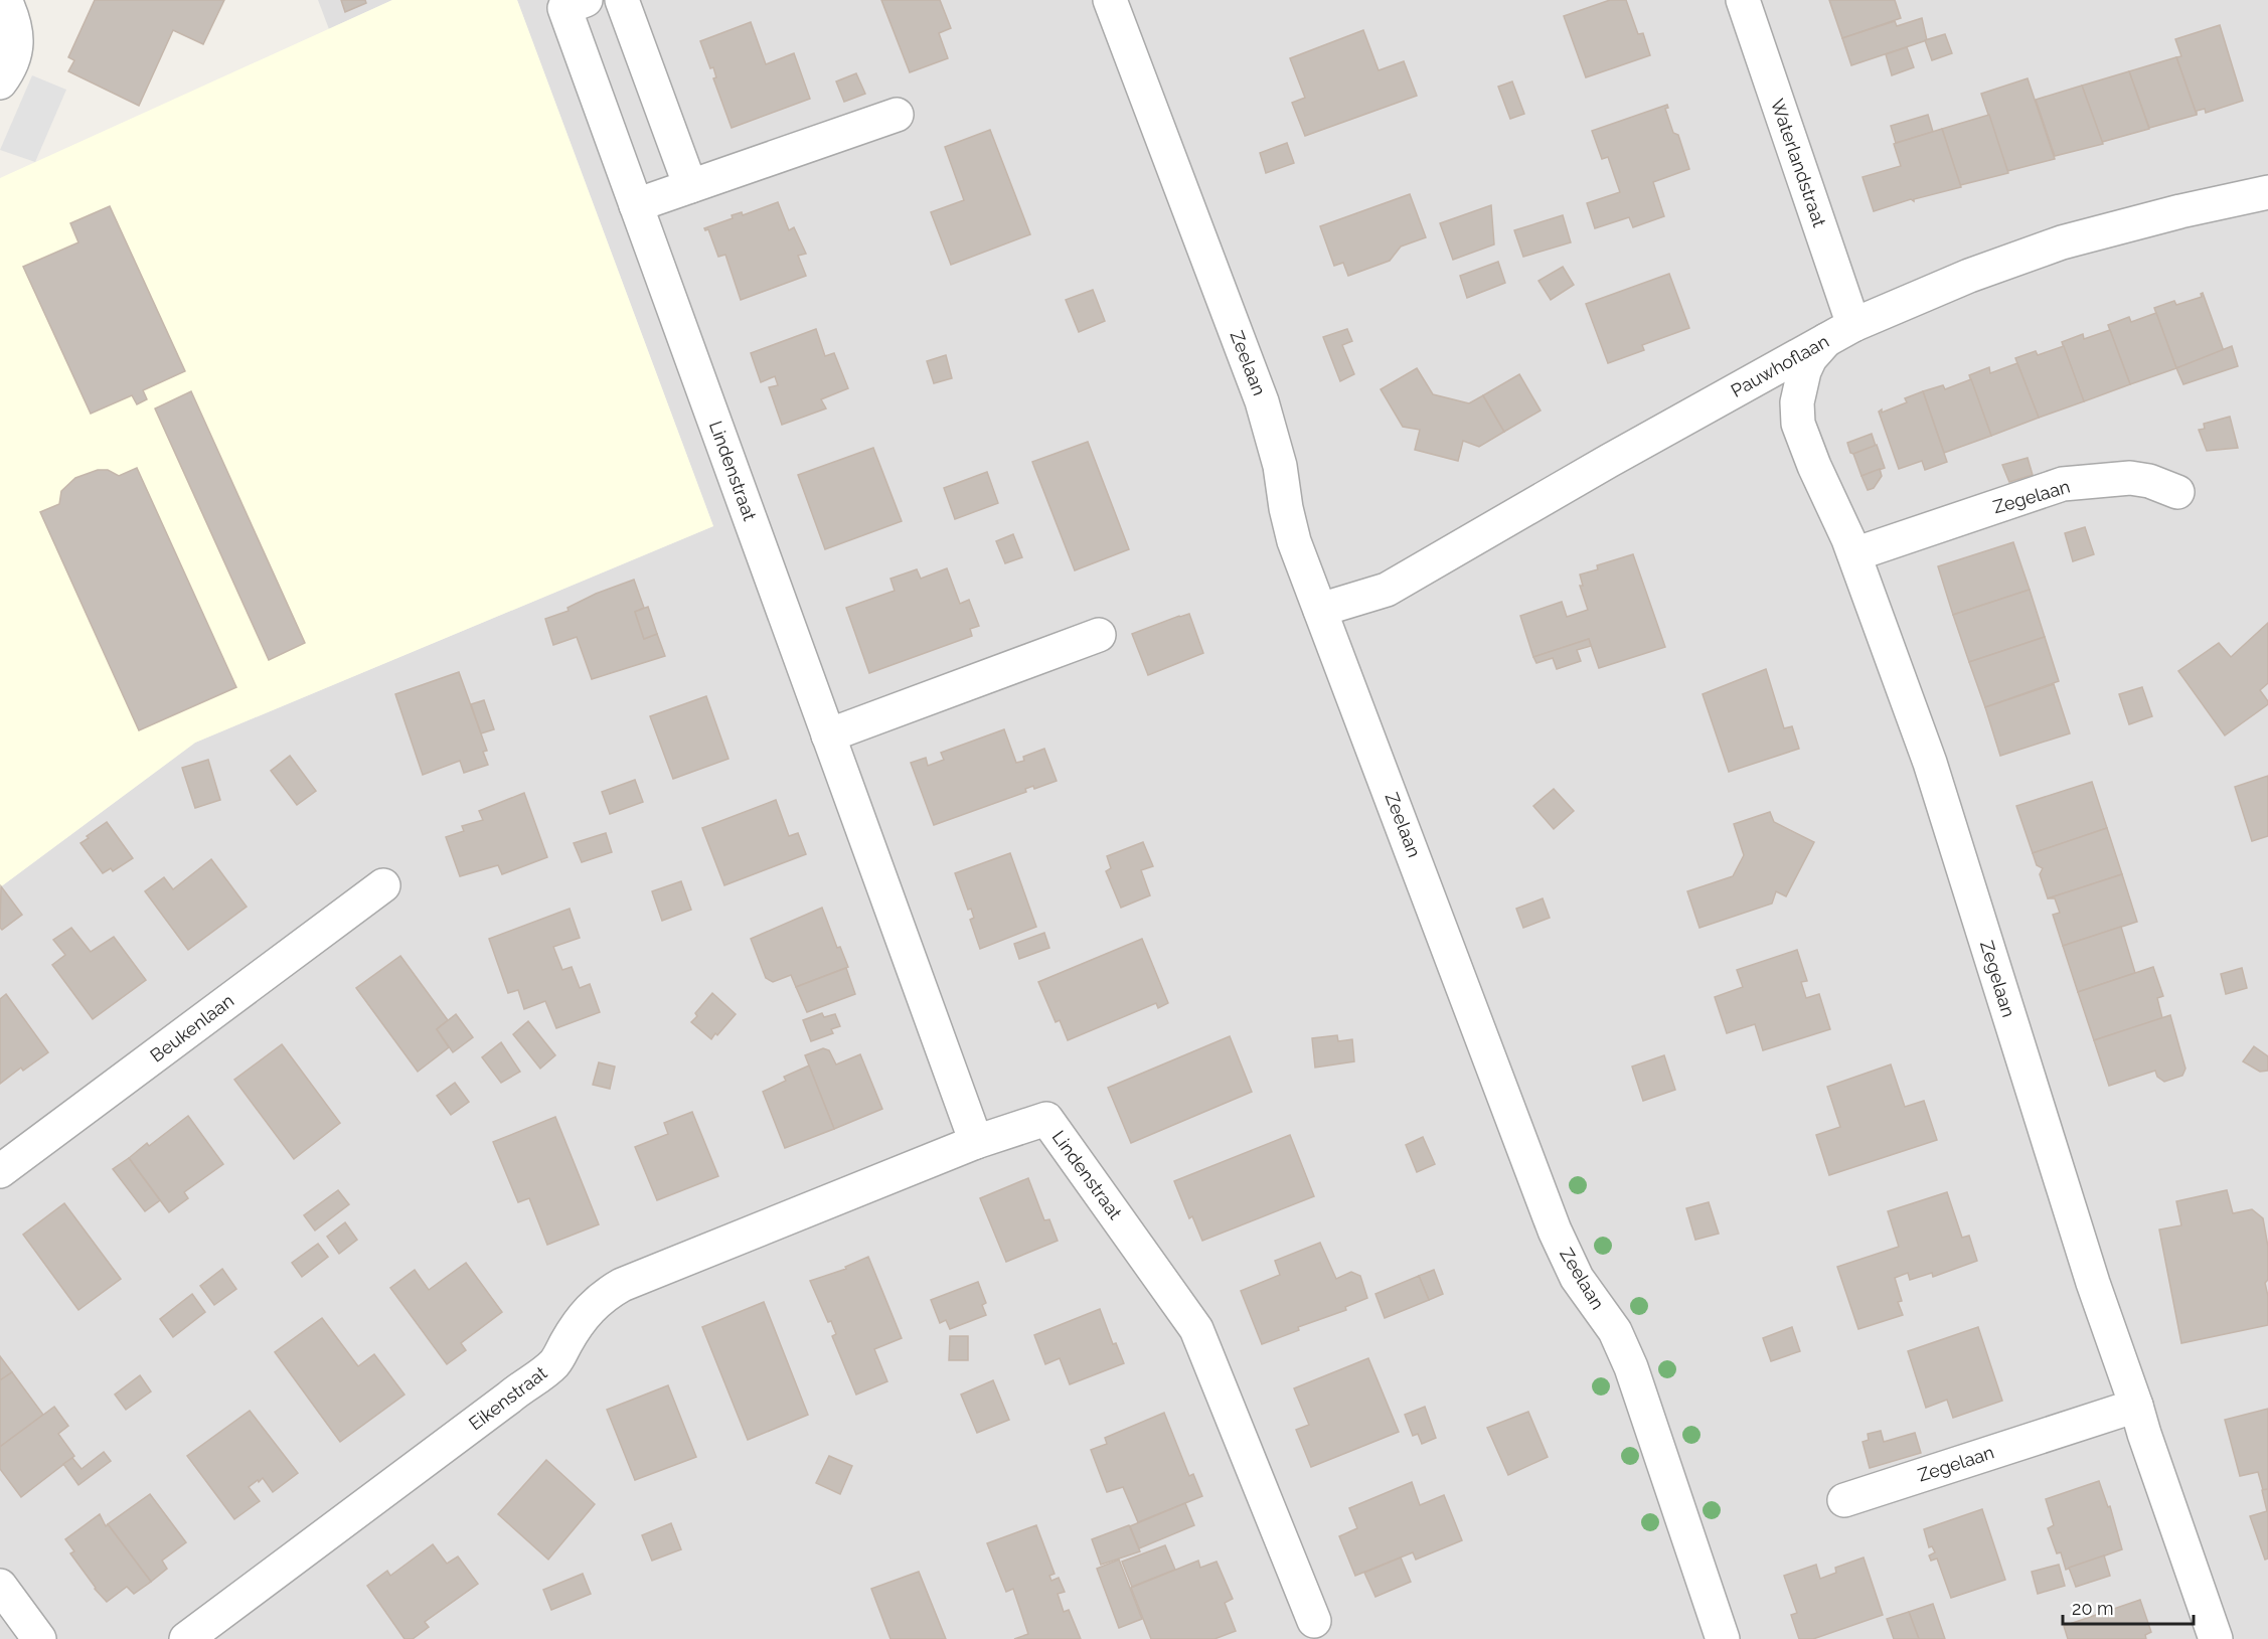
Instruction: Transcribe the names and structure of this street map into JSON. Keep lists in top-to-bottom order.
{
  "streets": {
    "street": [
      "Waterlandstraat",
      "Zeelaan",
      "Pauwhoflaan",
      "Lindenstraat",
      "Zegelaan",
      "Beukenlaan",
      "Eikenstraat"
    ]
  },
  "crossings": [
    ["Waterlandstraat", "Pauwhoflaan"],
    ["Waterlandstraat", "Zegelaan"],
    ["Zeelaan", "Pauwhoflaan"],
    ["Pauwhoflaan", "Zegelaan"],
    ["Lindenstraat", "Eikenstraat"]
  ],
  "scale_bar": "20 m"
}
